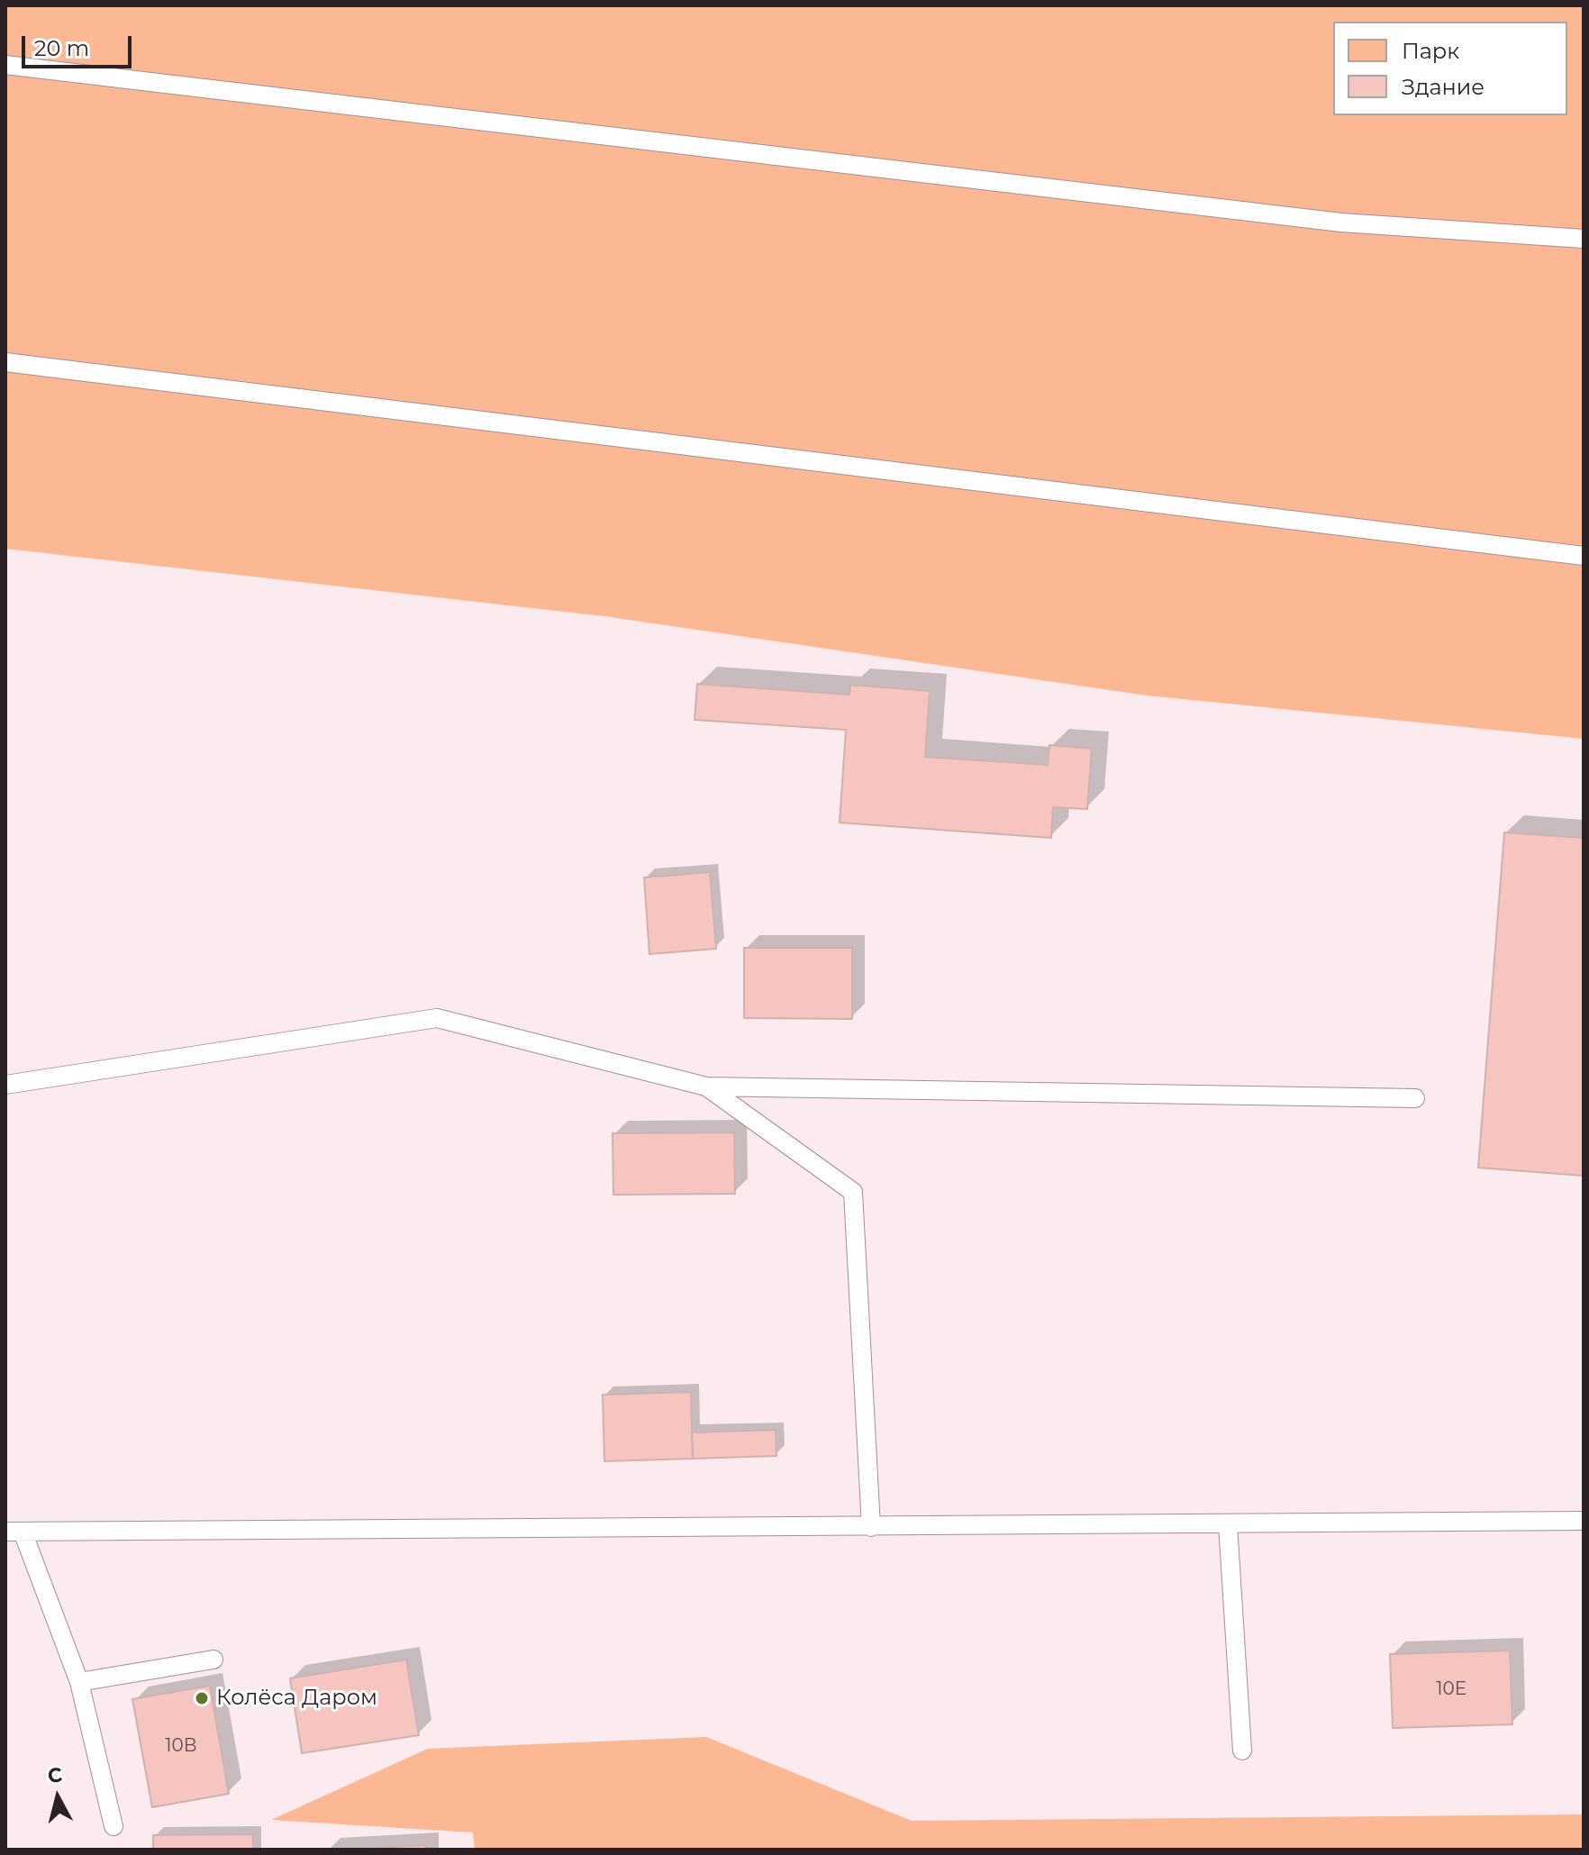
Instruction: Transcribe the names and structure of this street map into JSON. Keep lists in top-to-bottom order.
{
  "places": ["Колёса Даром"],
  "house_numbers": ["10Е", "10В"],
  "legend": ["Парк", "Здание"],
  "scale_bar": "20 m",
  "north": "top"
}
